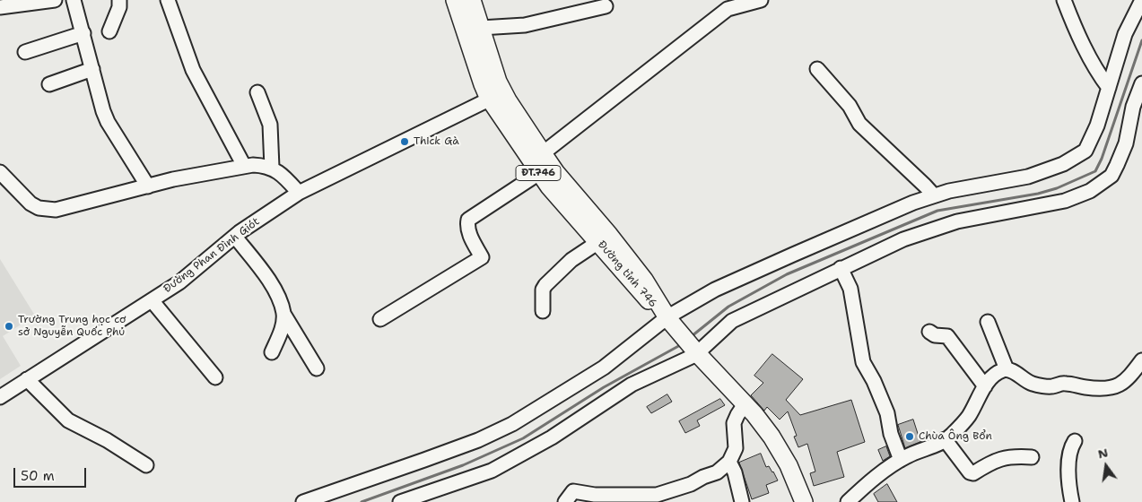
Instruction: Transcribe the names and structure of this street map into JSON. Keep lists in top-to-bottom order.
{
  "streets": {
    "main road": ["ĐT.746", "Đường tỉnh 746"],
    "street": ["Đường Phan Đình Giót"]
  },
  "crossings": [
    ["ĐT.746", "Đường tỉnh 746"],
    ["Đường Phan Đình Giót", "Đường tỉnh 746"]
  ],
  "places": ["Thick Gà", "Trường Trung học cơ sở Nguyễn Quốc Phú", "Chùa Ông Bổn"],
  "scale_bar": "50 m",
  "north": "top"
}
